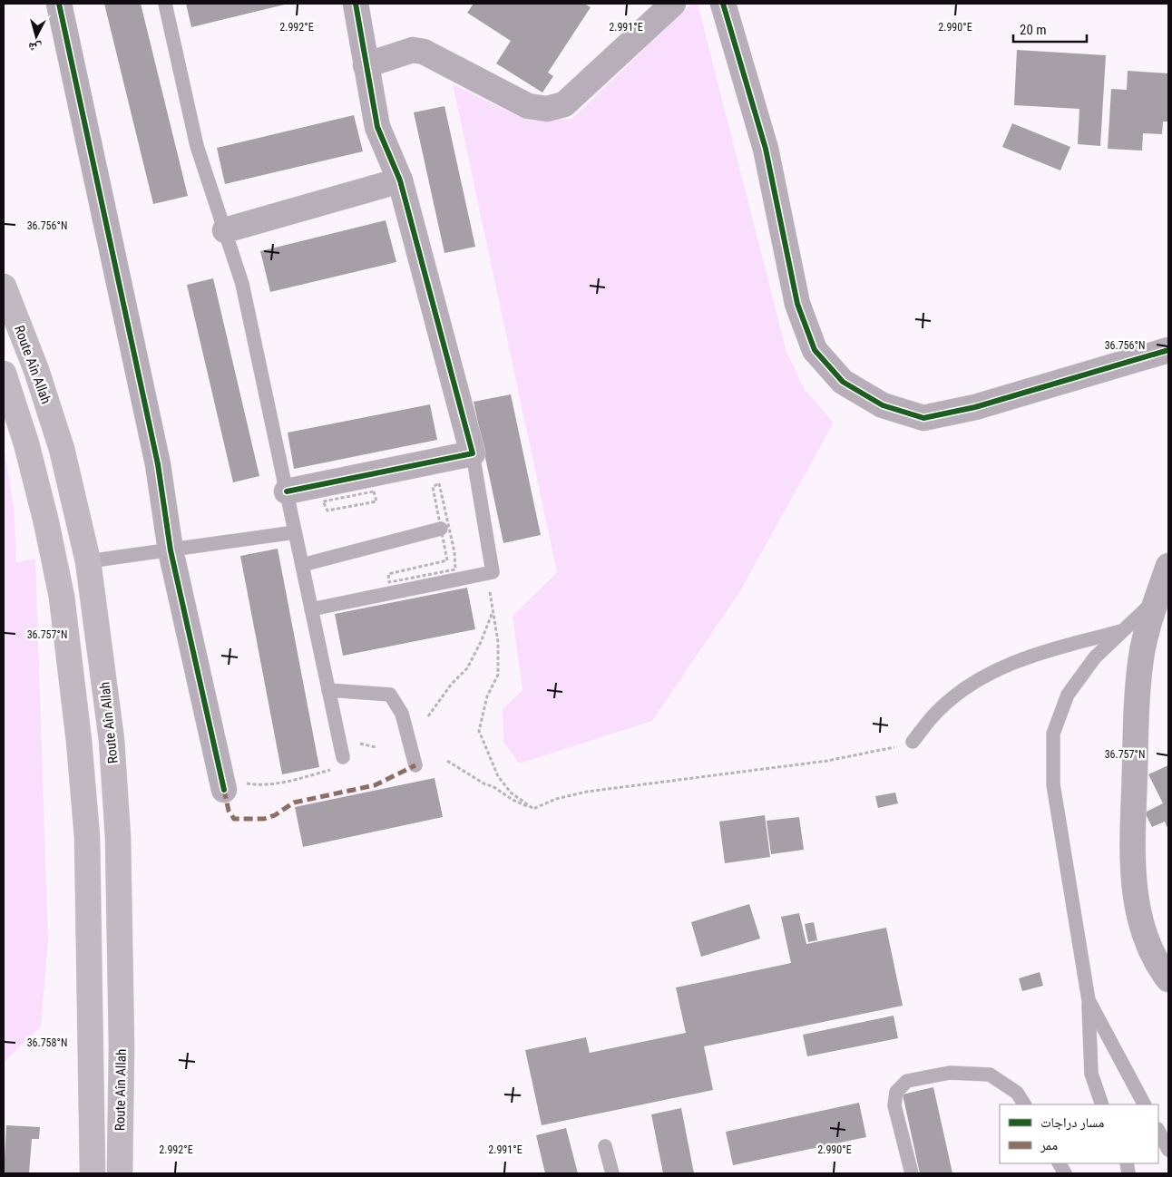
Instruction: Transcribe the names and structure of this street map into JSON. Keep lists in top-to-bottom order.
{
  "streets": {
    "main road": ["Route Aîn Allah"]
  },
  "legend": ["مسار دراجات", "ممر"],
  "scale_bar": "20 m",
  "north": "bottom",
  "coordinates": [
    "2.992°E",
    "2.991°E",
    "2.990°E",
    "36.756°N",
    "36.757°N",
    "36.758°N"
  ]
}
